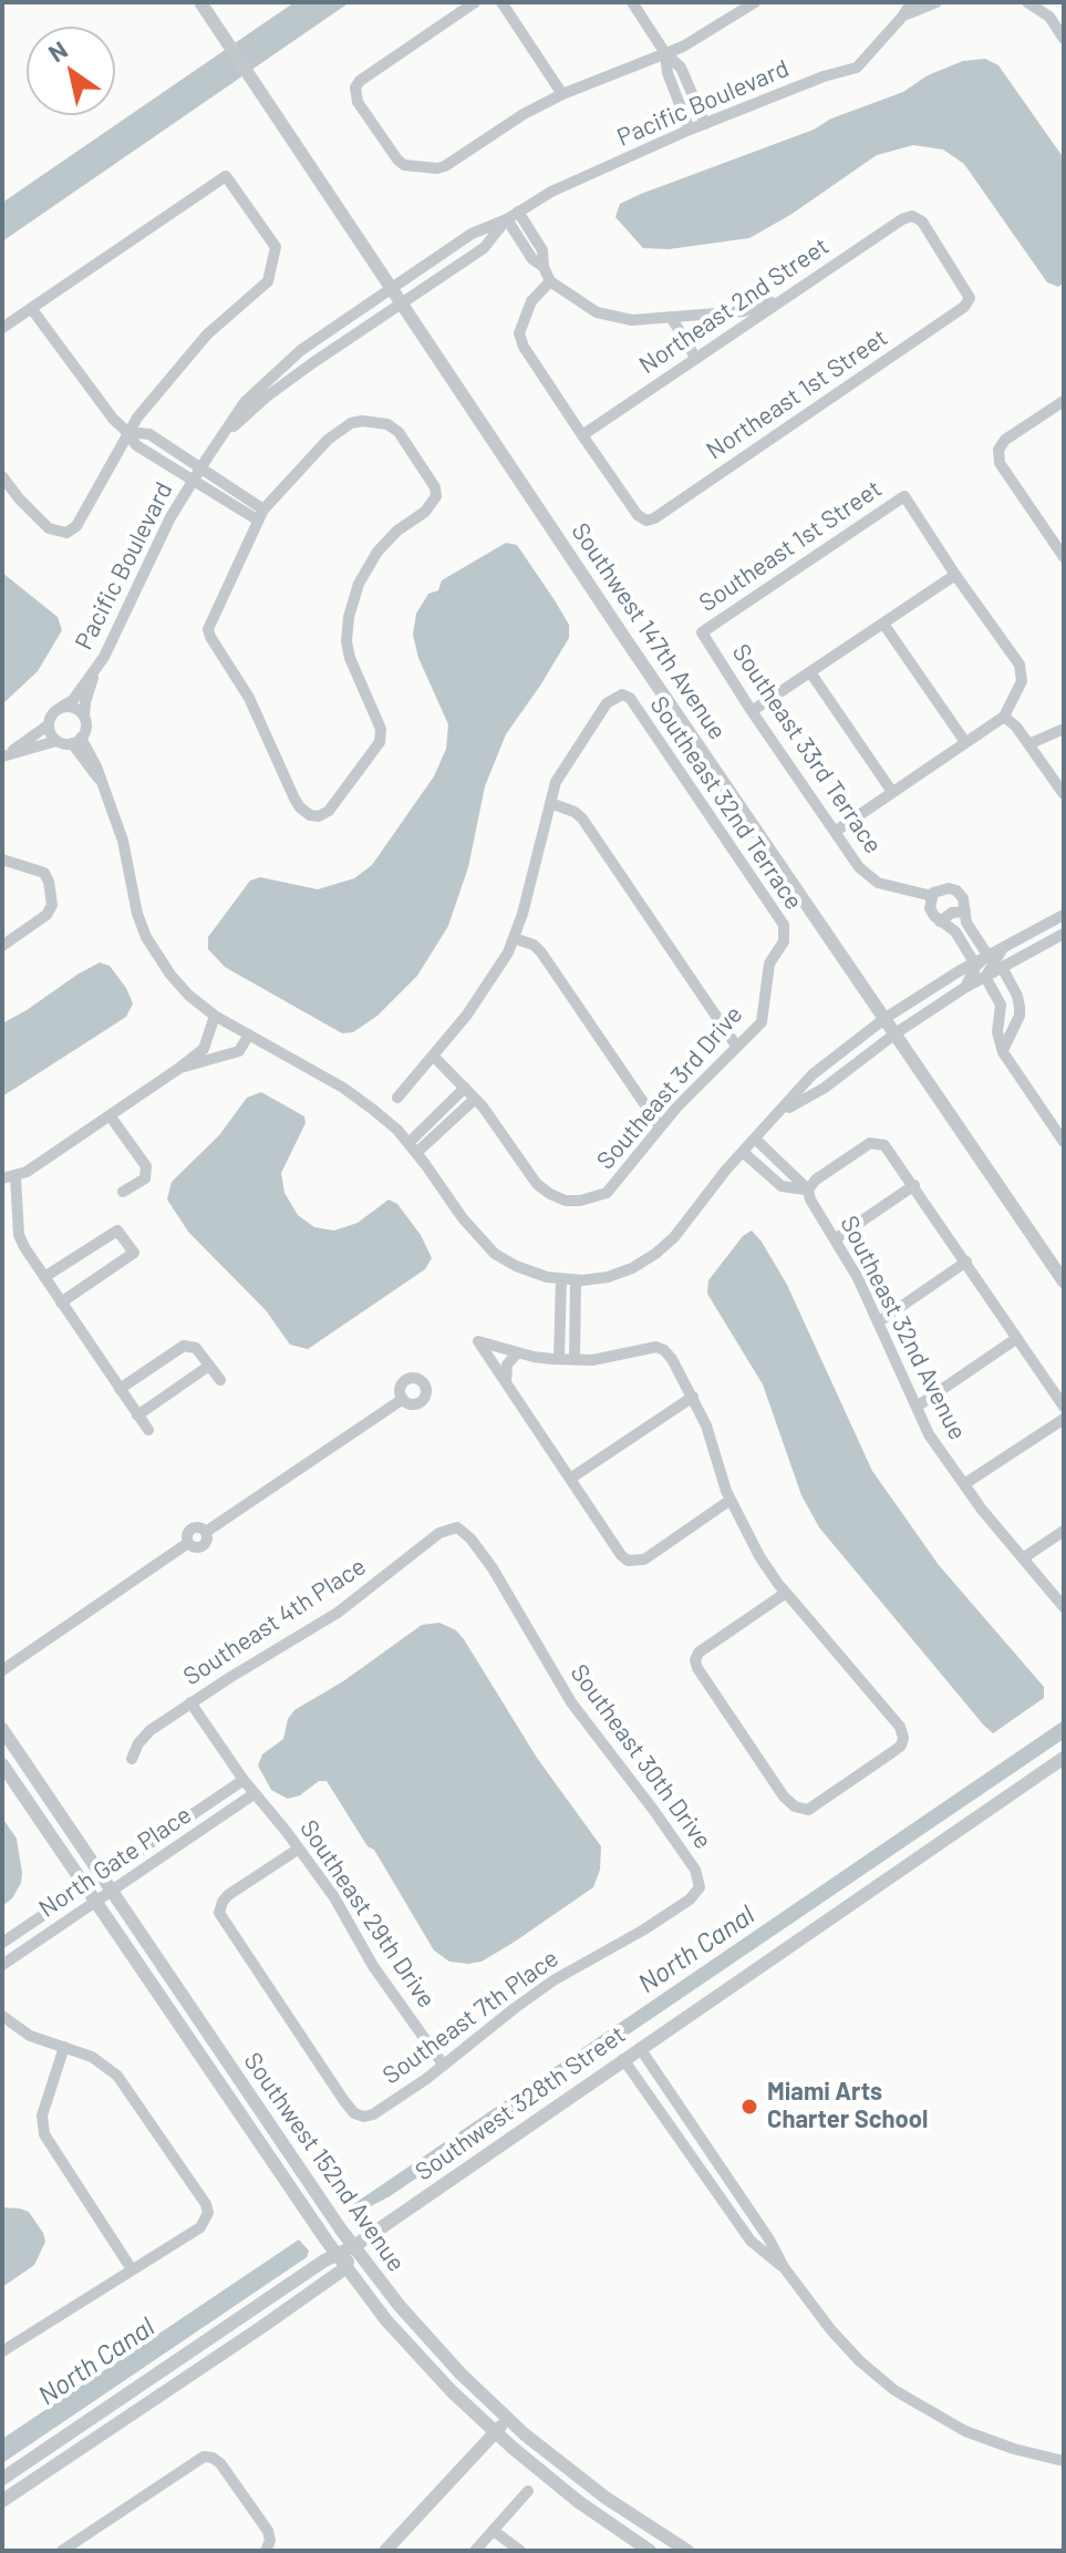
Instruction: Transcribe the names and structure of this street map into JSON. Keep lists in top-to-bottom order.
{
  "streets": {
    "street": [
      "Pacific Boulevard",
      "Northeast 2nd Street",
      "Northeast 1st Street",
      "Southeast 1st Street",
      "Southwest 147th Avenue",
      "Southeast 33rd Terrace",
      "Southeast 32nd Terrace",
      "Southeast 3rd Drive",
      "Southeast 32nd Avenue",
      "Southeast 4th Place",
      "Southeast 30th Drive",
      "North Gate Place",
      "Southeast 29th Drive",
      "Southeast 7th Place",
      "Southwest 328th Street",
      "Southwest 152nd Avenue"
    ]
  },
  "crossings": [
    ["Pacific Boulevard", "Southwest 147th Avenue"],
    ["Northeast 2nd Street", "Northeast 1st Street"],
    ["Southeast 1st Street", "Southeast 33rd Terrace"],
    ["Southeast 32nd Terrace", "Southeast 3rd Drive"],
    ["Southeast 4th Place", "Southeast 30th Drive"],
    ["Southeast 4th Place", "Southeast 29th Drive"],
    ["Southeast 30th Drive", "Southeast 7th Place"],
    ["North Gate Place", "Southeast 29th Drive"],
    ["North Gate Place", "Southwest 152nd Avenue"],
    ["Southeast 29th Drive", "Southeast 7th Place"],
    ["Southwest 328th Street", "Southwest 152nd Avenue"]
  ],
  "water": ["North Canal"],
  "places": ["Miami Arts Charter School"],
  "north": "top left"
}
